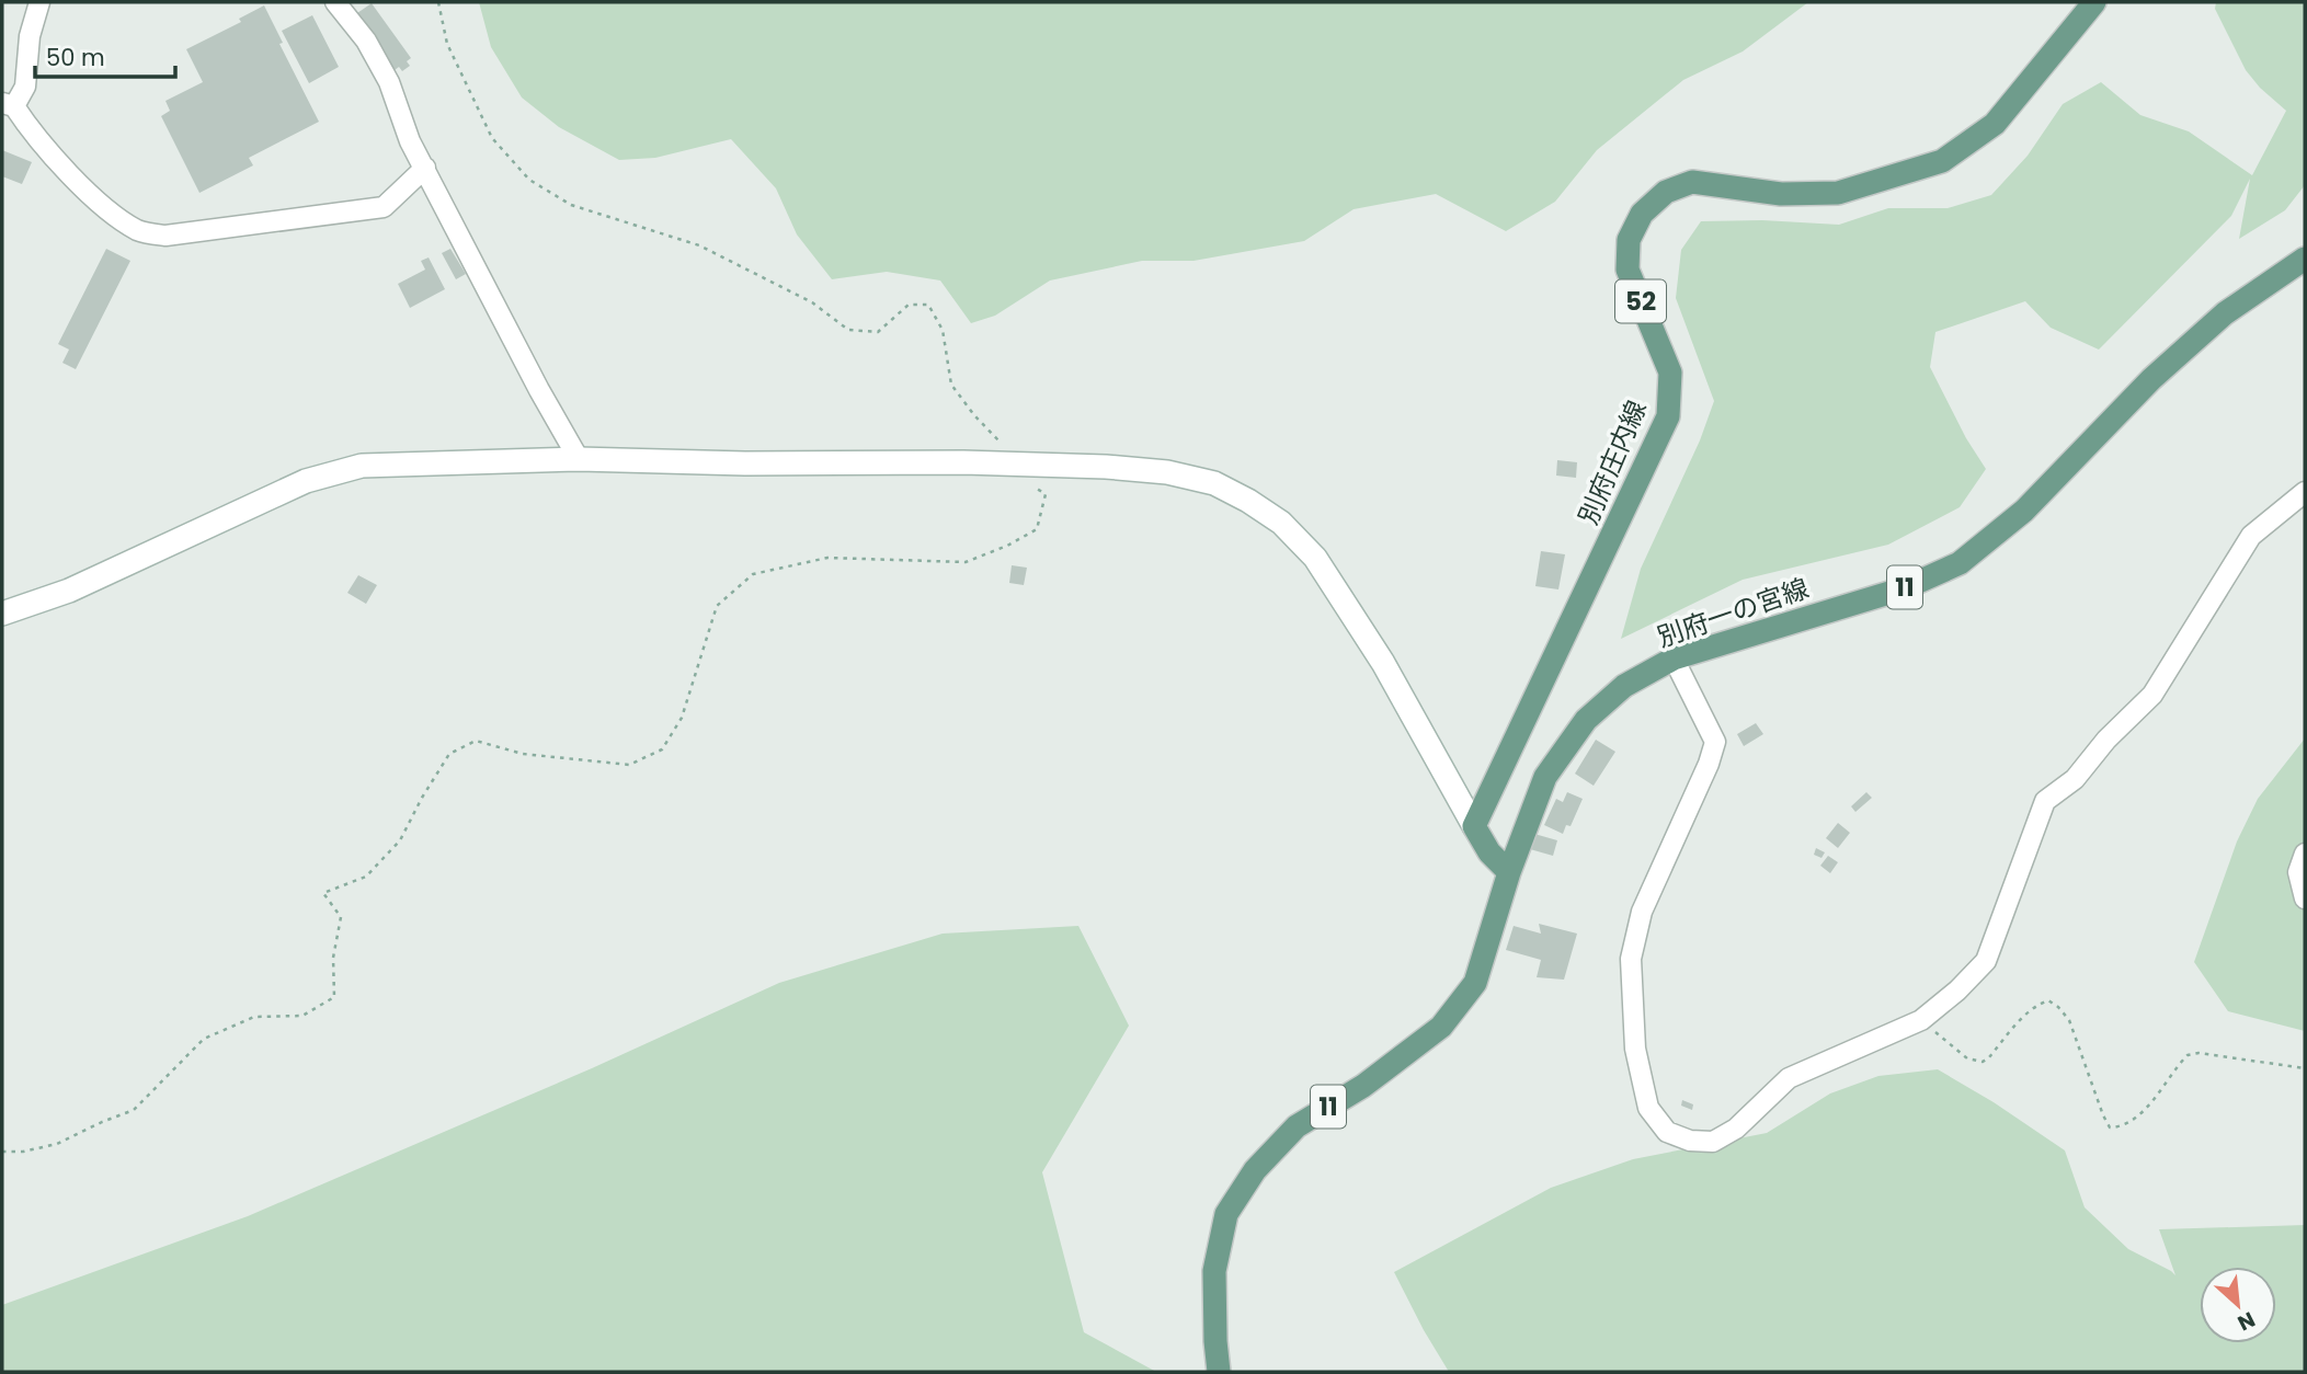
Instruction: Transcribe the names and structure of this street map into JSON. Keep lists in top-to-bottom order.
{
  "streets": {
    "main road": [
      "52",
      "別府庄内線",
      "11",
      "別府一の宮線"
    ]
  },
  "scale_bar": "50 m",
  "north": "bottom right"
}
